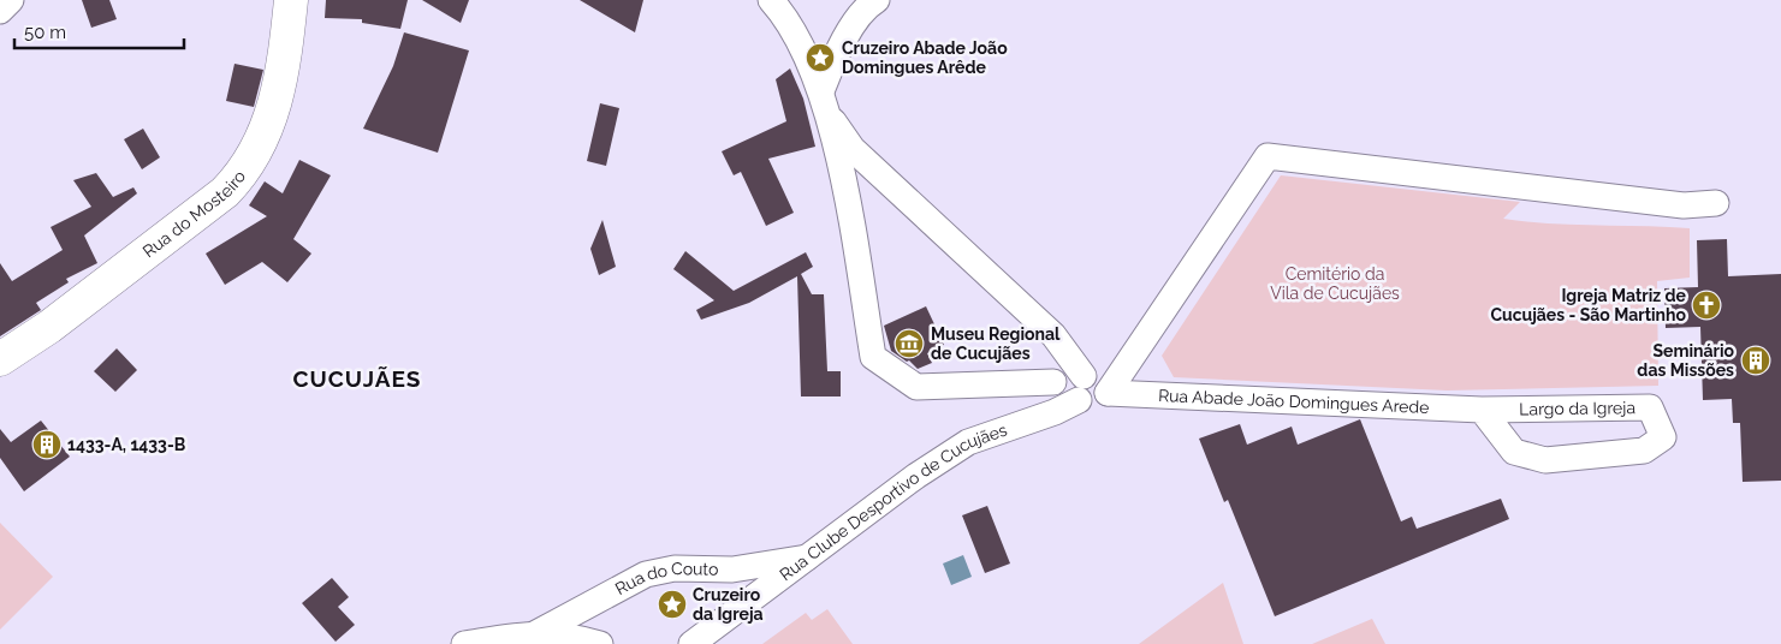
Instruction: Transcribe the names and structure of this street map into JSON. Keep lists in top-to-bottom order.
{
  "streets": {
    "main road": ["Rua do Mosteiro"],
    "street": [
      "Rua Abade João Domingues Arede",
      "Largo da Igreja",
      "Rua Clube Desportivo de Cucujães",
      "Rua do Couto"
    ]
  },
  "crossings": [
    ["Rua Abade João Domingues Arede", "Largo da Igreja"],
    ["Rua Clube Desportivo de Cucujães", "Rua do Couto"]
  ],
  "districts": ["CUCUJÃES"],
  "parks": ["Cemitério da Vila de Cucujães"],
  "places": {
    "place": ["Cruzeiro Abade João Domingues Arêde", "Cruzeiro da Igreja"],
    "church": ["Igreja Matriz de Cucujães - São Martinho"],
    "museum": ["Museu Regional de Cucujães"],
    "building": ["Seminário das Missões", "1433-A, 1433-B"]
  },
  "scale_bar": "50 m"
}
